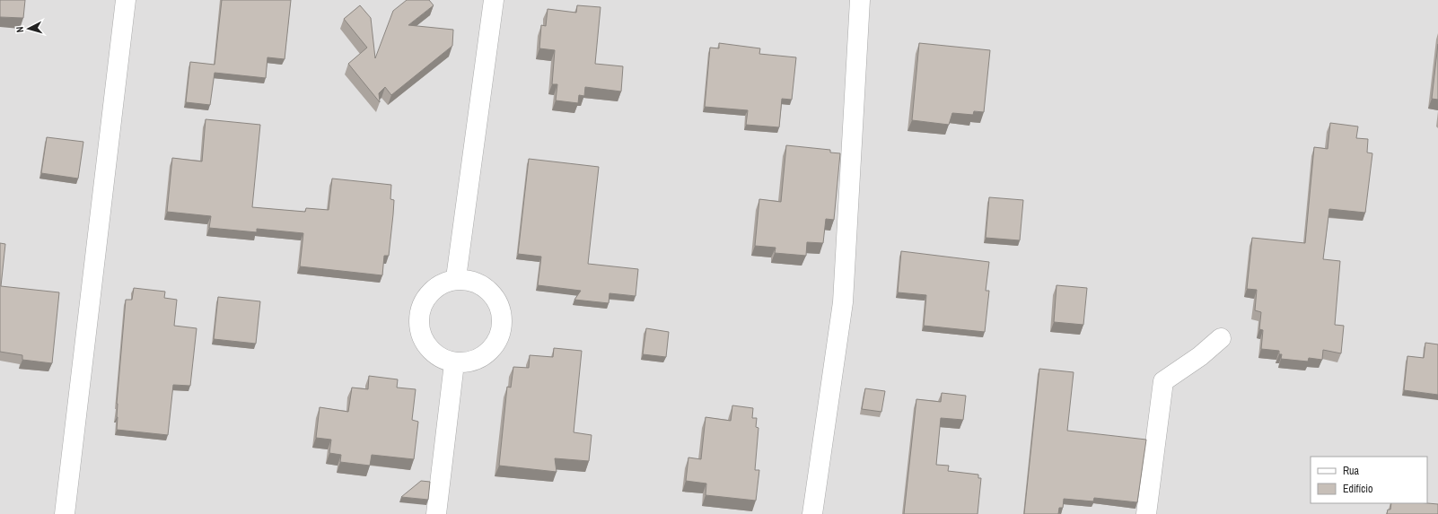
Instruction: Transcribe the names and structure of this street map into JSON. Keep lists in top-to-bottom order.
{
  "legend": ["Rua", "Edifício"],
  "north": "left"
}
